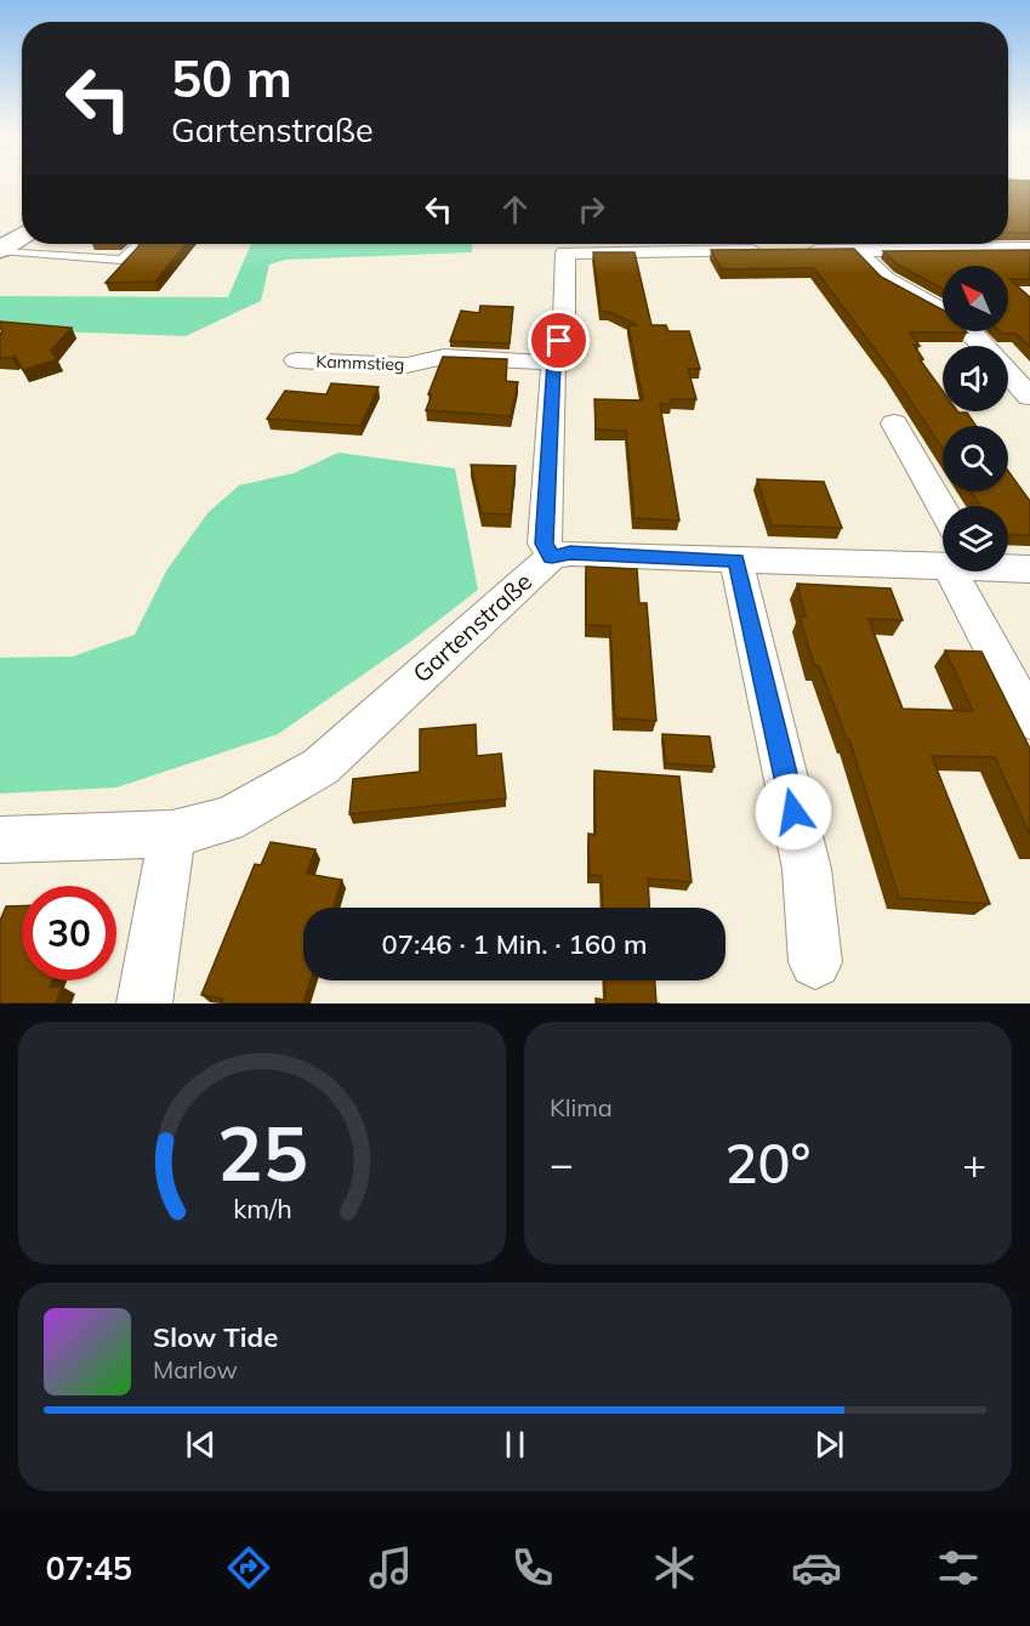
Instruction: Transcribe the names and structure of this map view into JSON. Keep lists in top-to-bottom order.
{
  "streets": {
    "street": ["Kammstieg", "Gartenstraße"]
  },
  "north": "top left",
  "page": {
    "turn": ["50 m", "Gartenstraße"],
    "limit": "30",
    "trip": "07:46 · 1 Min. · 160 m",
    "tile": "Klima",
    "heat": ["−", "20°", "+"],
    "song": ["Slow Tide", "Marlow"],
    "tabs": "07:45",
    "gauge": ["25", "km/h"]
  }
}
